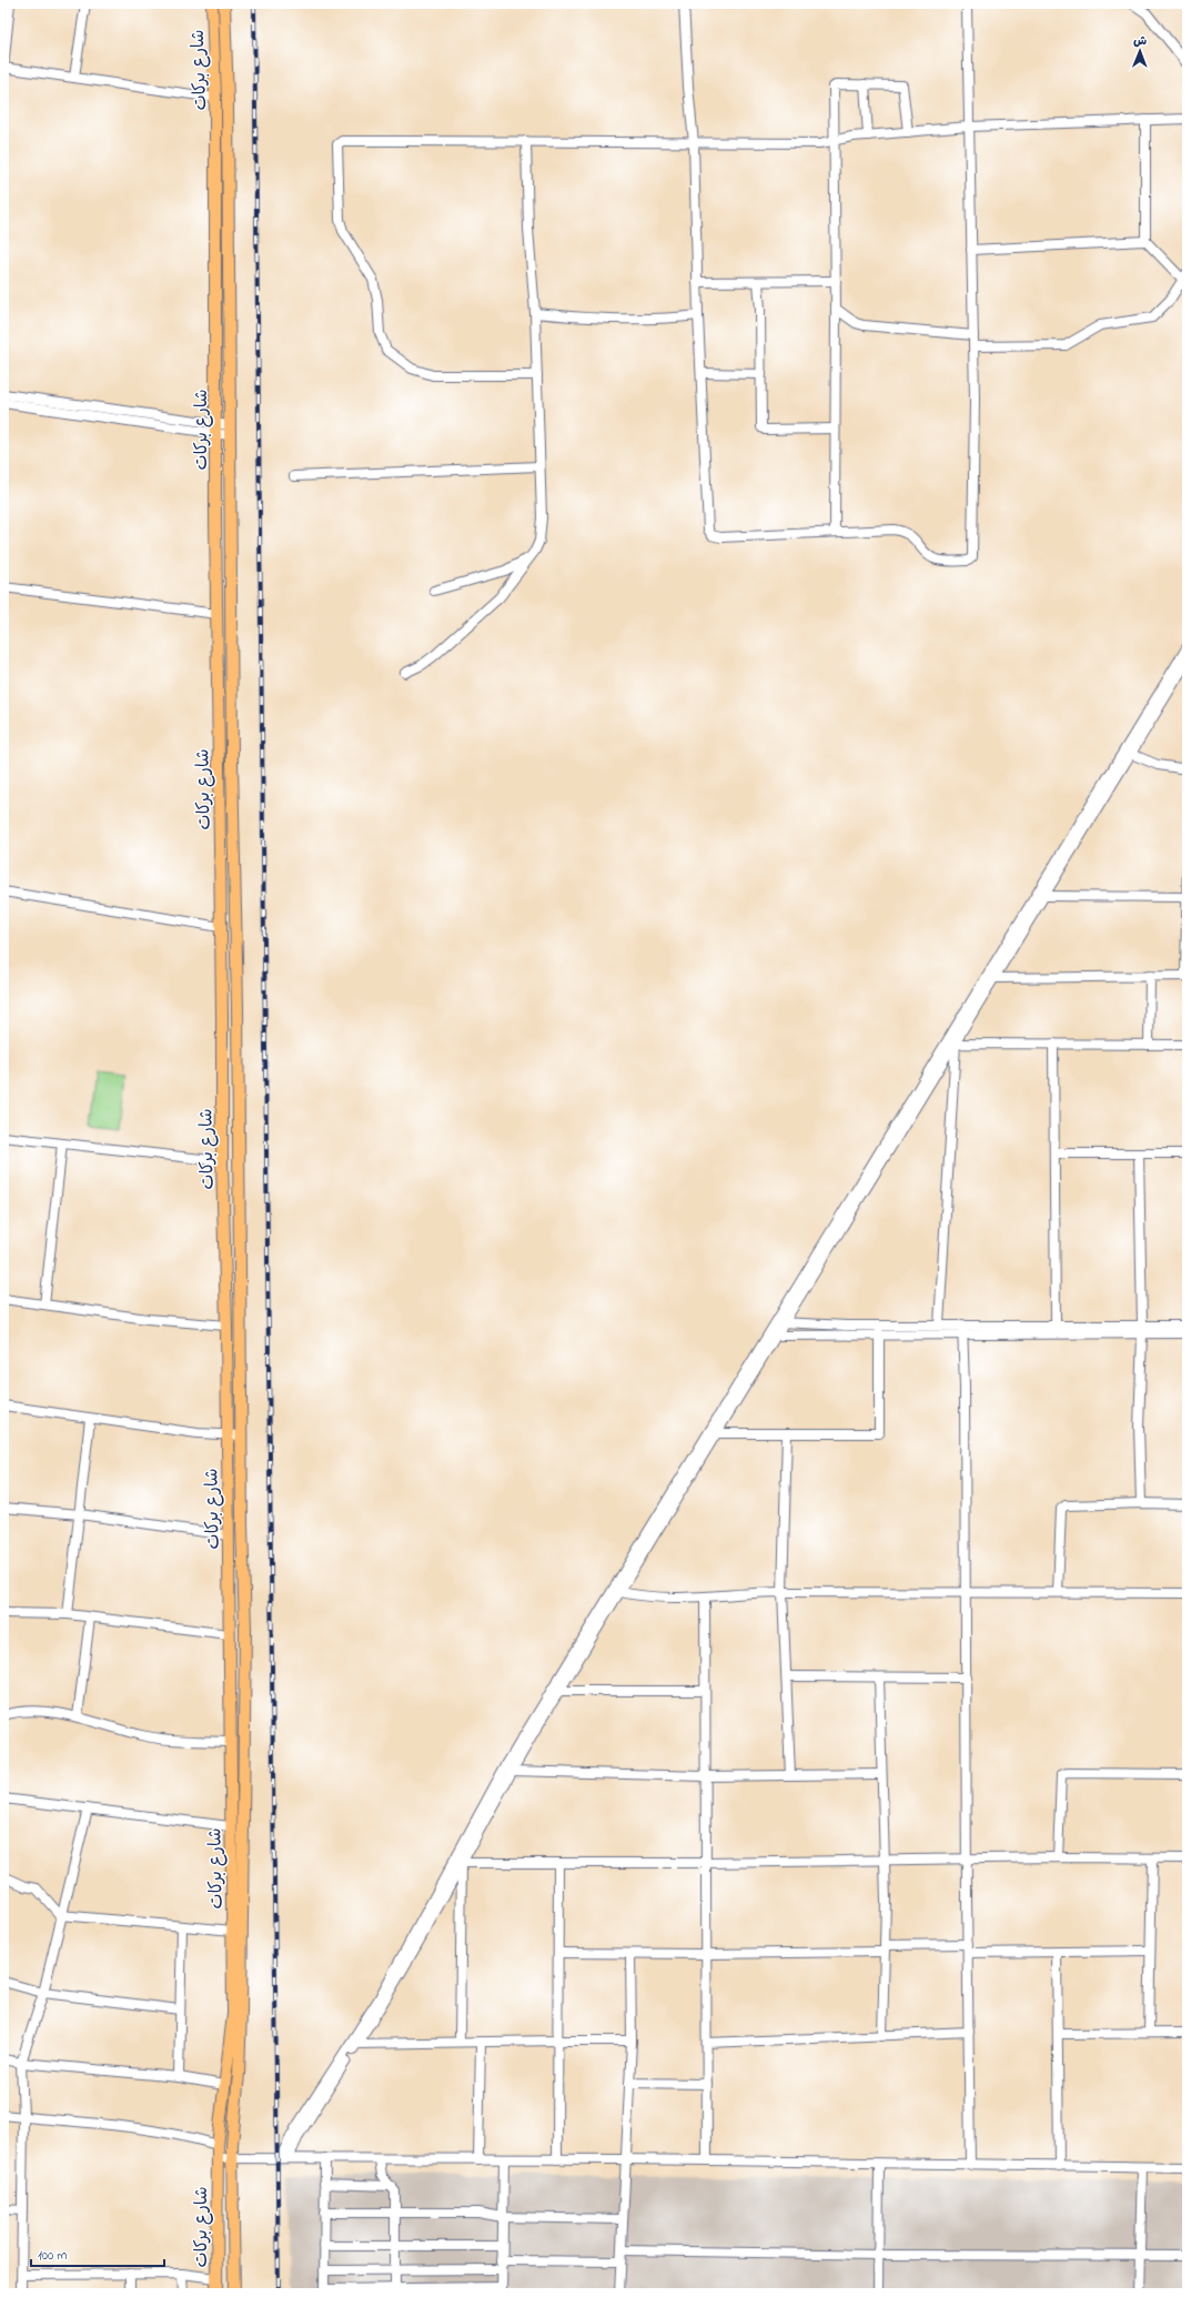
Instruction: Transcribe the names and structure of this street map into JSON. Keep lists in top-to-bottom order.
{
  "streets": {
    "main road": ["شارع بركات"]
  },
  "scale_bar": "100 m",
  "north": "top"
}
